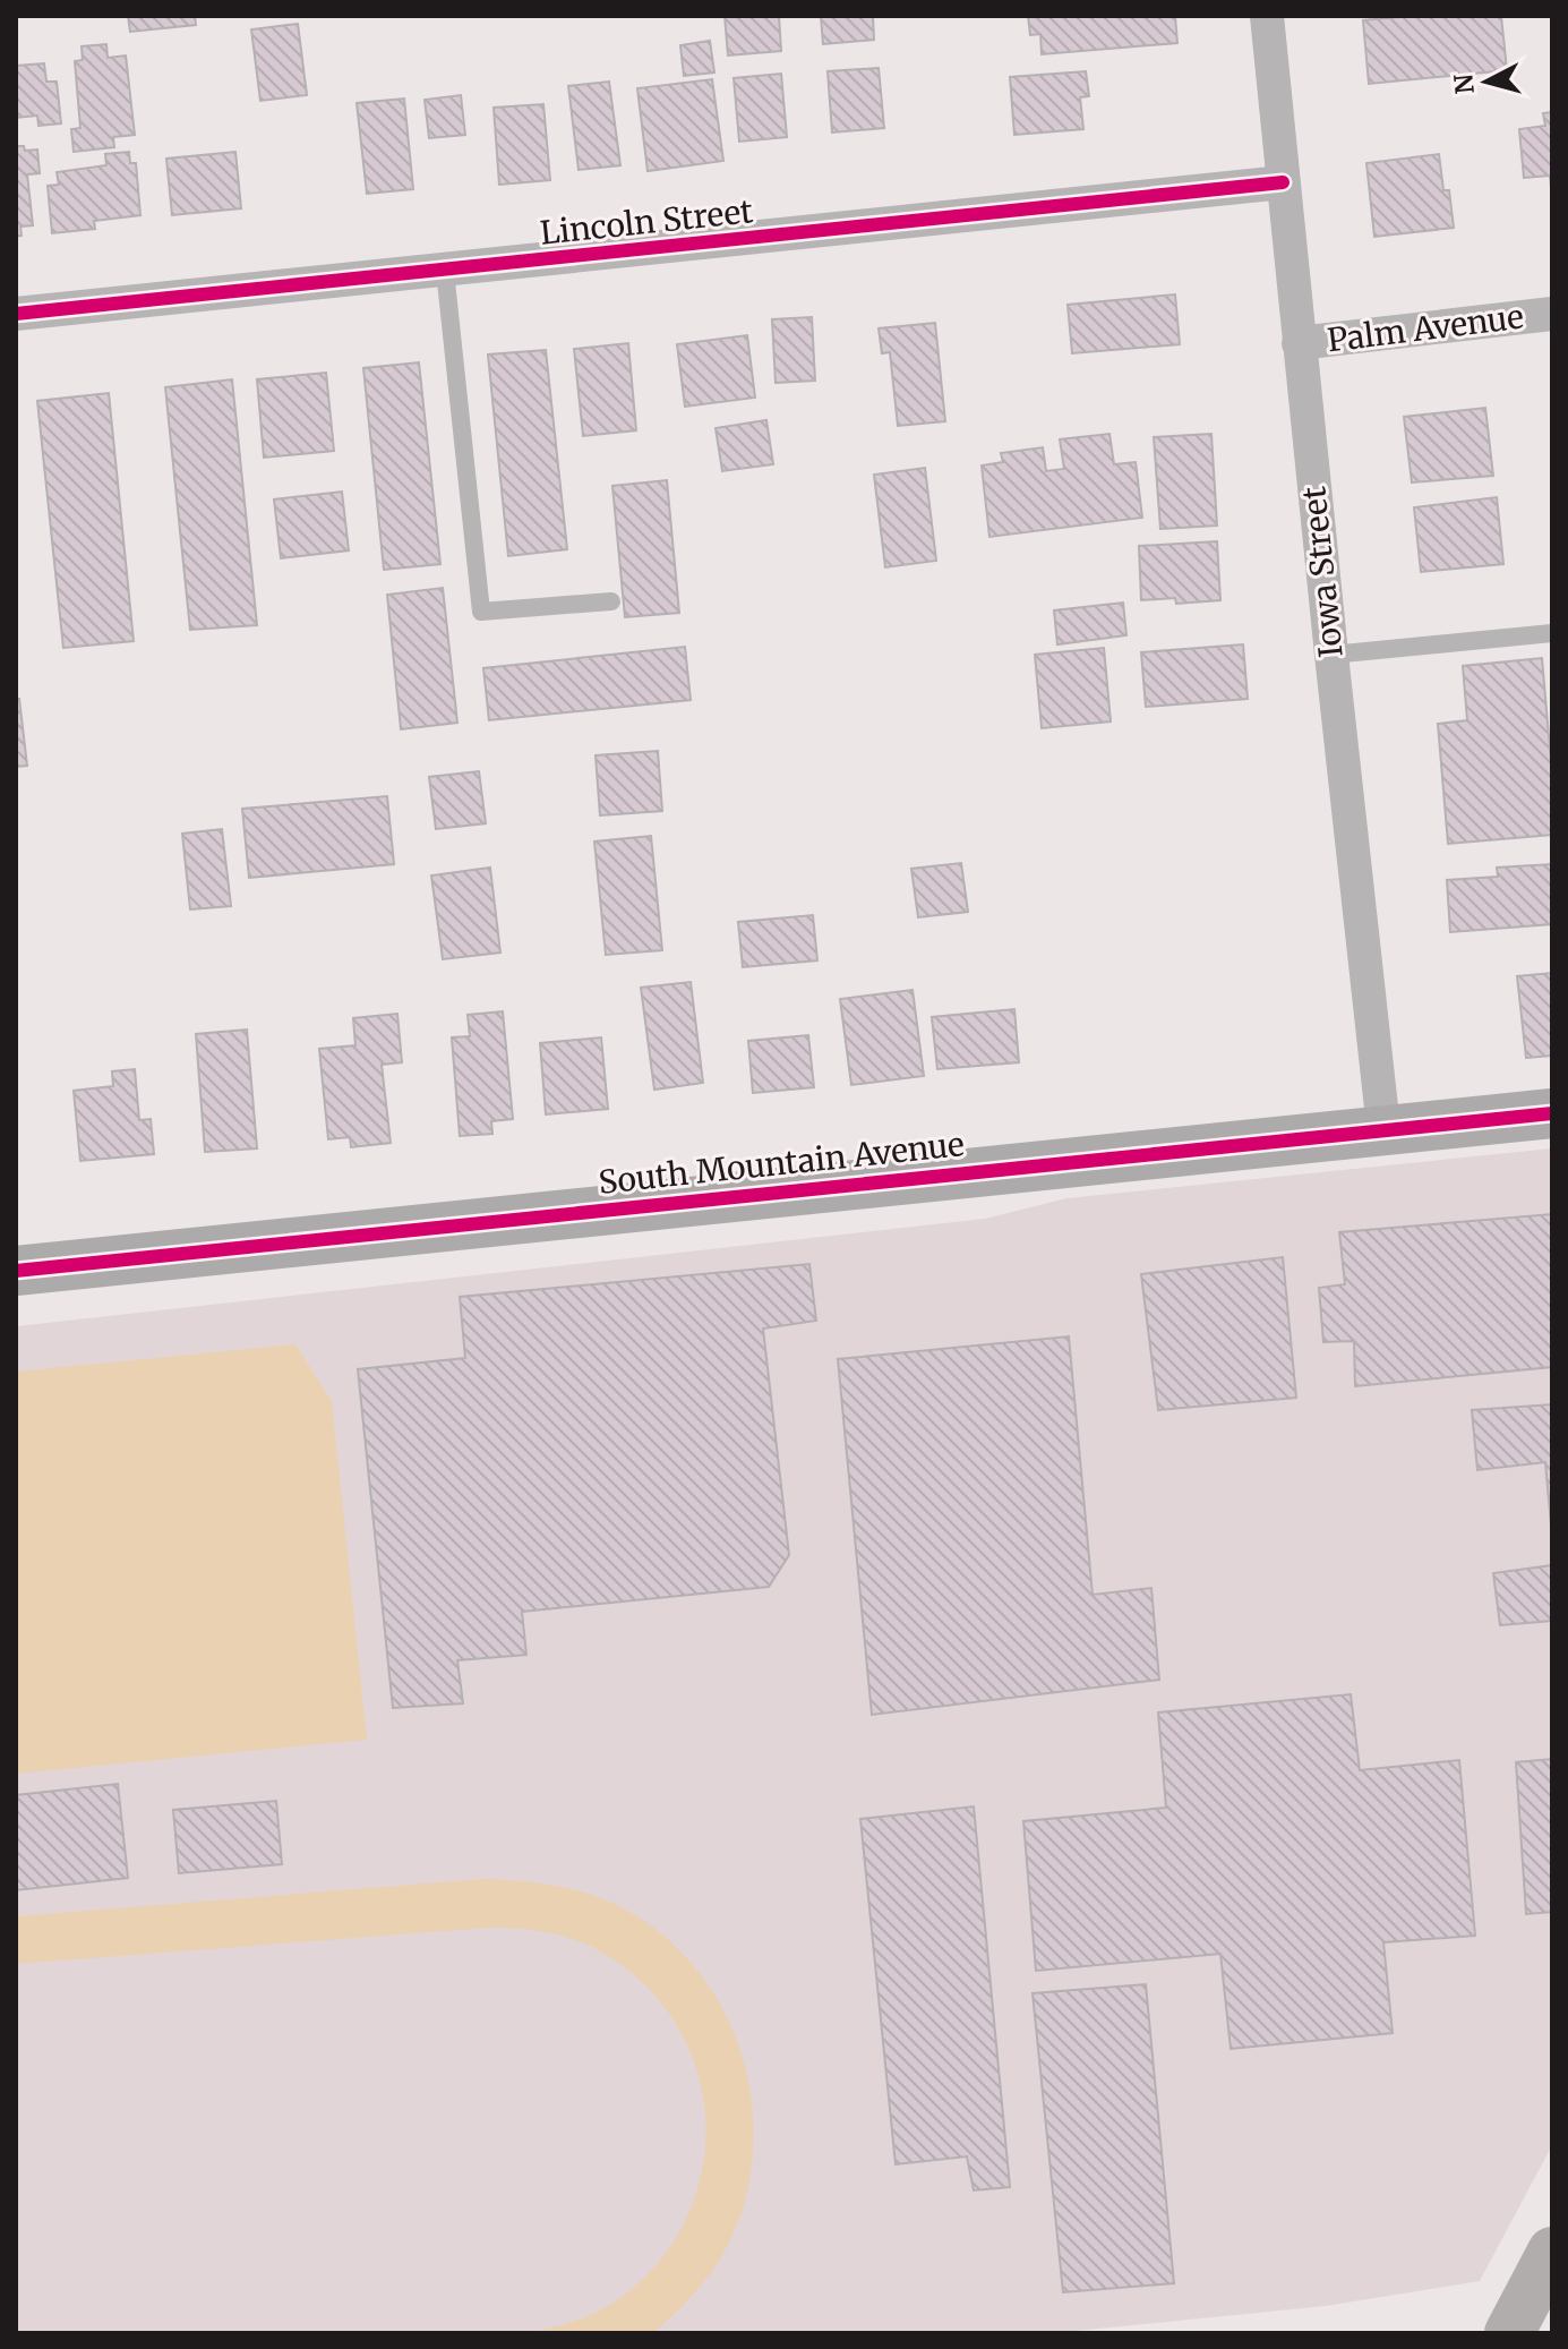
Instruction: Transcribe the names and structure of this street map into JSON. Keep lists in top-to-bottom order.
{
  "streets": {
    "street": [
      "Lincoln Street",
      "Palm Avenue",
      "Iowa Street",
      "South Mountain Avenue"
    ]
  },
  "crossings": [
    ["Lincoln Street", "Iowa Street"],
    ["Palm Avenue", "Iowa Street"],
    ["Iowa Street", "South Mountain Avenue"]
  ],
  "north": "left"
}
